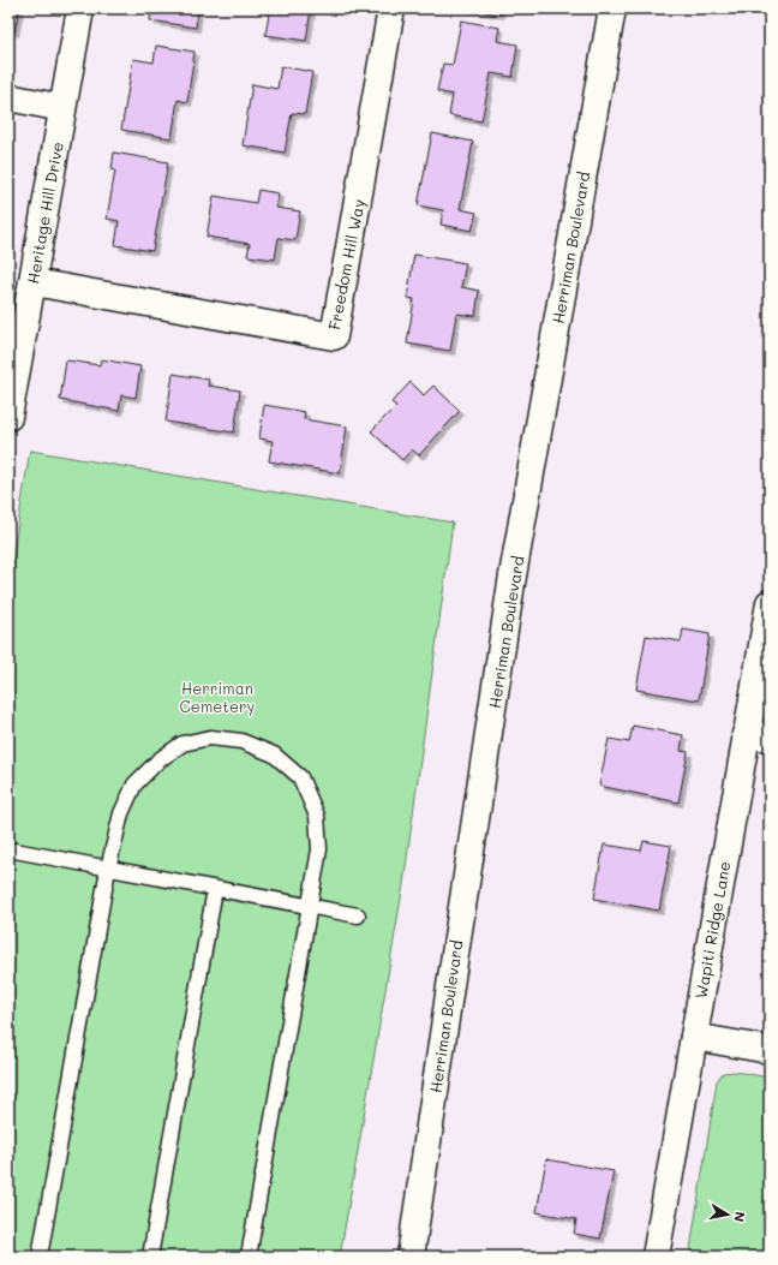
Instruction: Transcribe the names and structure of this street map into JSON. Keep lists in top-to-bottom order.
{
  "streets": {
    "street": [
      "Heritage Hill Drive",
      "Herriman Boulevard",
      "Freedom Hill Way",
      "Wapiti Ridge Lane"
    ]
  },
  "crossings": [
    ["Heritage Hill Drive", "Freedom Hill Way"]
  ],
  "parks": ["Herriman Cemetery"],
  "north": "right"
}
